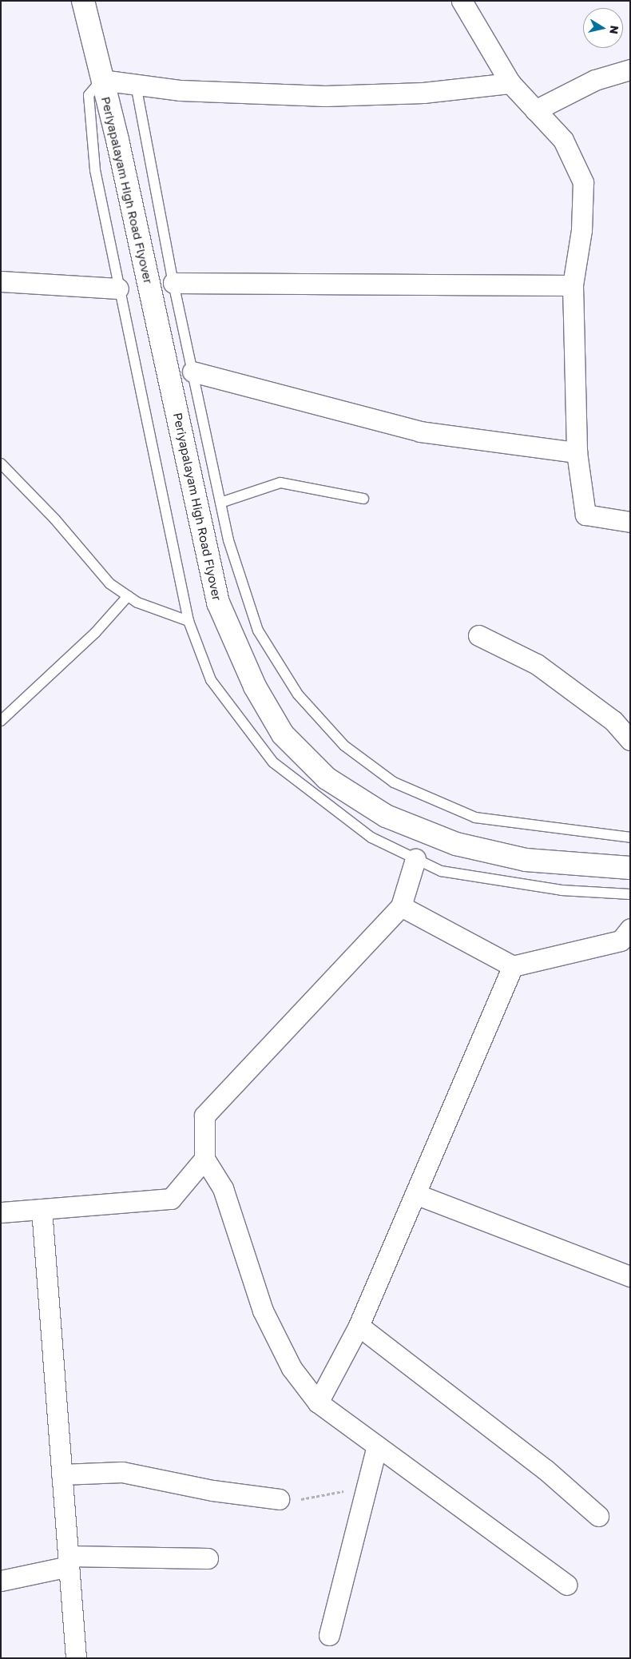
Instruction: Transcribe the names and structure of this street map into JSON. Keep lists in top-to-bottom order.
{
  "streets": {
    "main road": ["Periyapalayam High Road Flyover"]
  },
  "north": "right"
}
